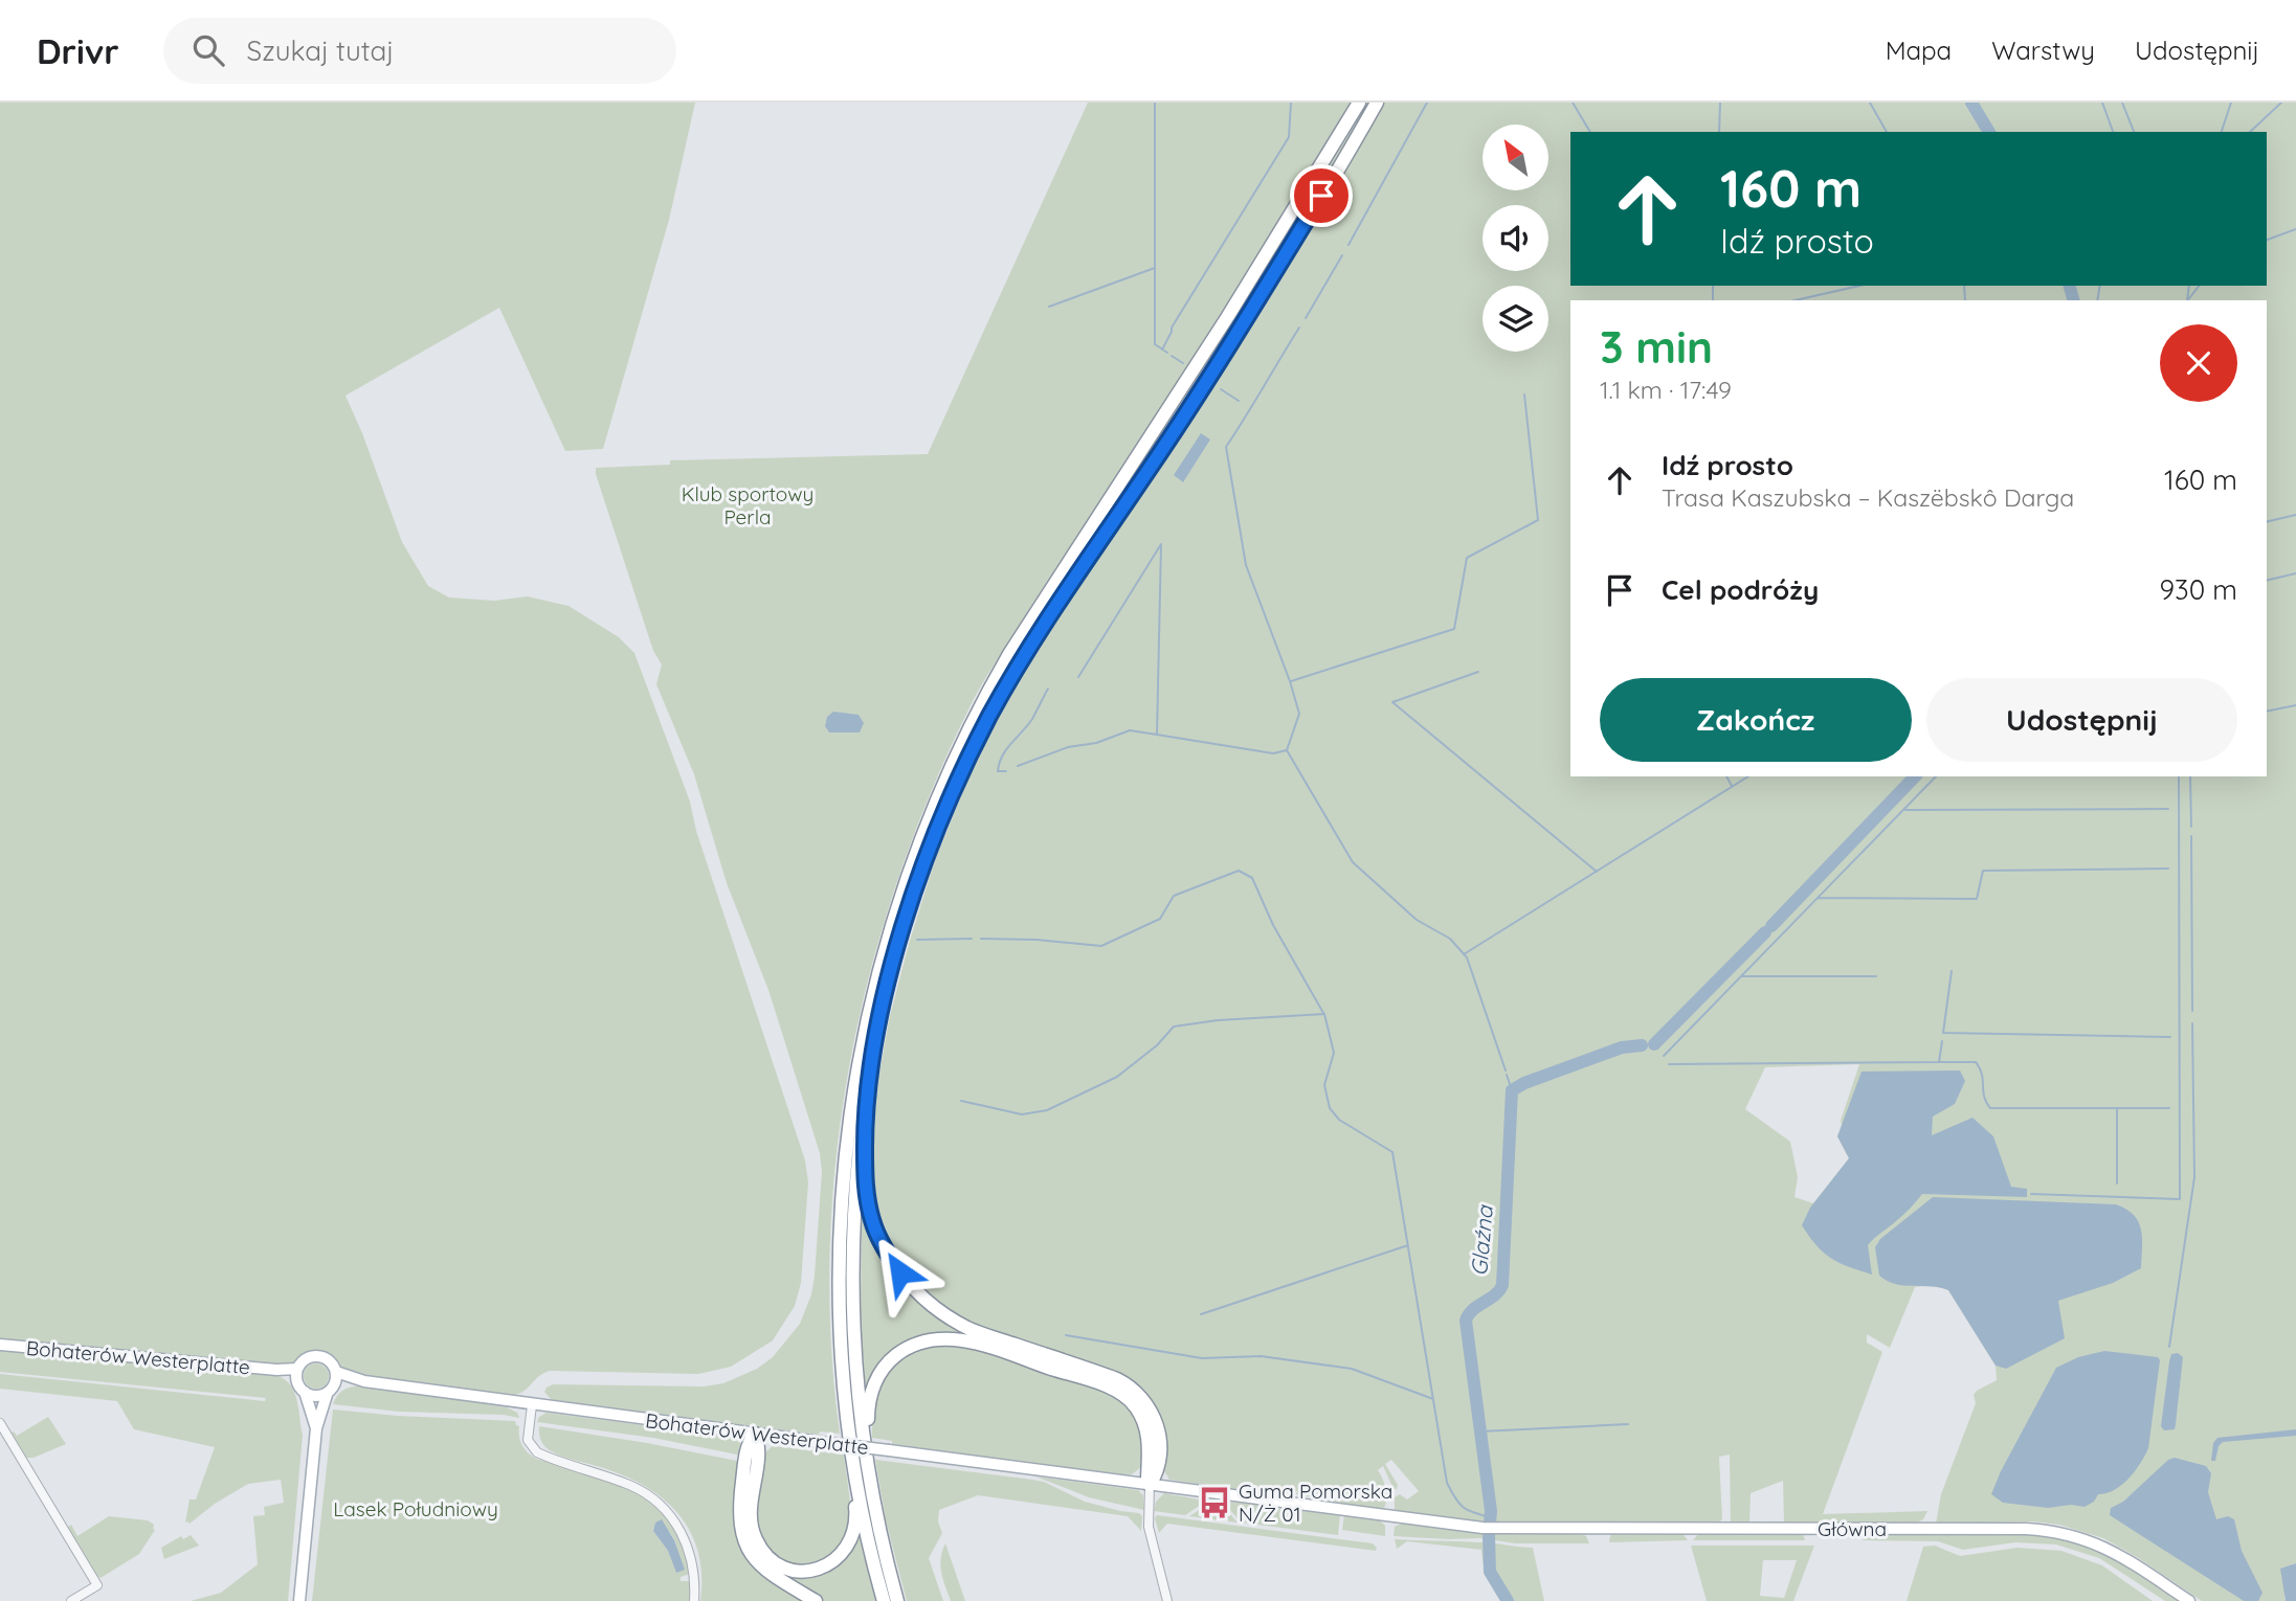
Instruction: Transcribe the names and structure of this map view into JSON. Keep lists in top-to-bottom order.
{
  "streets": {
    "main road": ["Bohaterów Westerplatte", "Główna"]
  },
  "crossings": [
    ["Bohaterów Westerplatte", "Główna"]
  ],
  "water": ["Glaźna"],
  "parks": ["Klub sportowy Perla", "Lasek Południowy"],
  "places": {
    "bus stop": ["Guma Pomorska N/Ż 01"]
  },
  "north": "top left",
  "page": {
    "header": "Drivr",
    "search": "Szukaj tutaj",
    "nav": ["Mapa", "Warstwy", "Udostępnij"],
    "turn": ["160 m", "Idź prosto"],
    "heading": ["3 min", "1.1 km · 17:49"],
    "list": [
      {
        "name": "Idź prosto",
        "note": "Trasa Kaszubska – Kaszëbskô Darga",
        "value": "160 m"
      },
      {
        "name": "Cel podróży",
        "value": "930 m"
      }
    ],
    "buttons": ["Zakończ", "Udostępnij"]
  }
}
